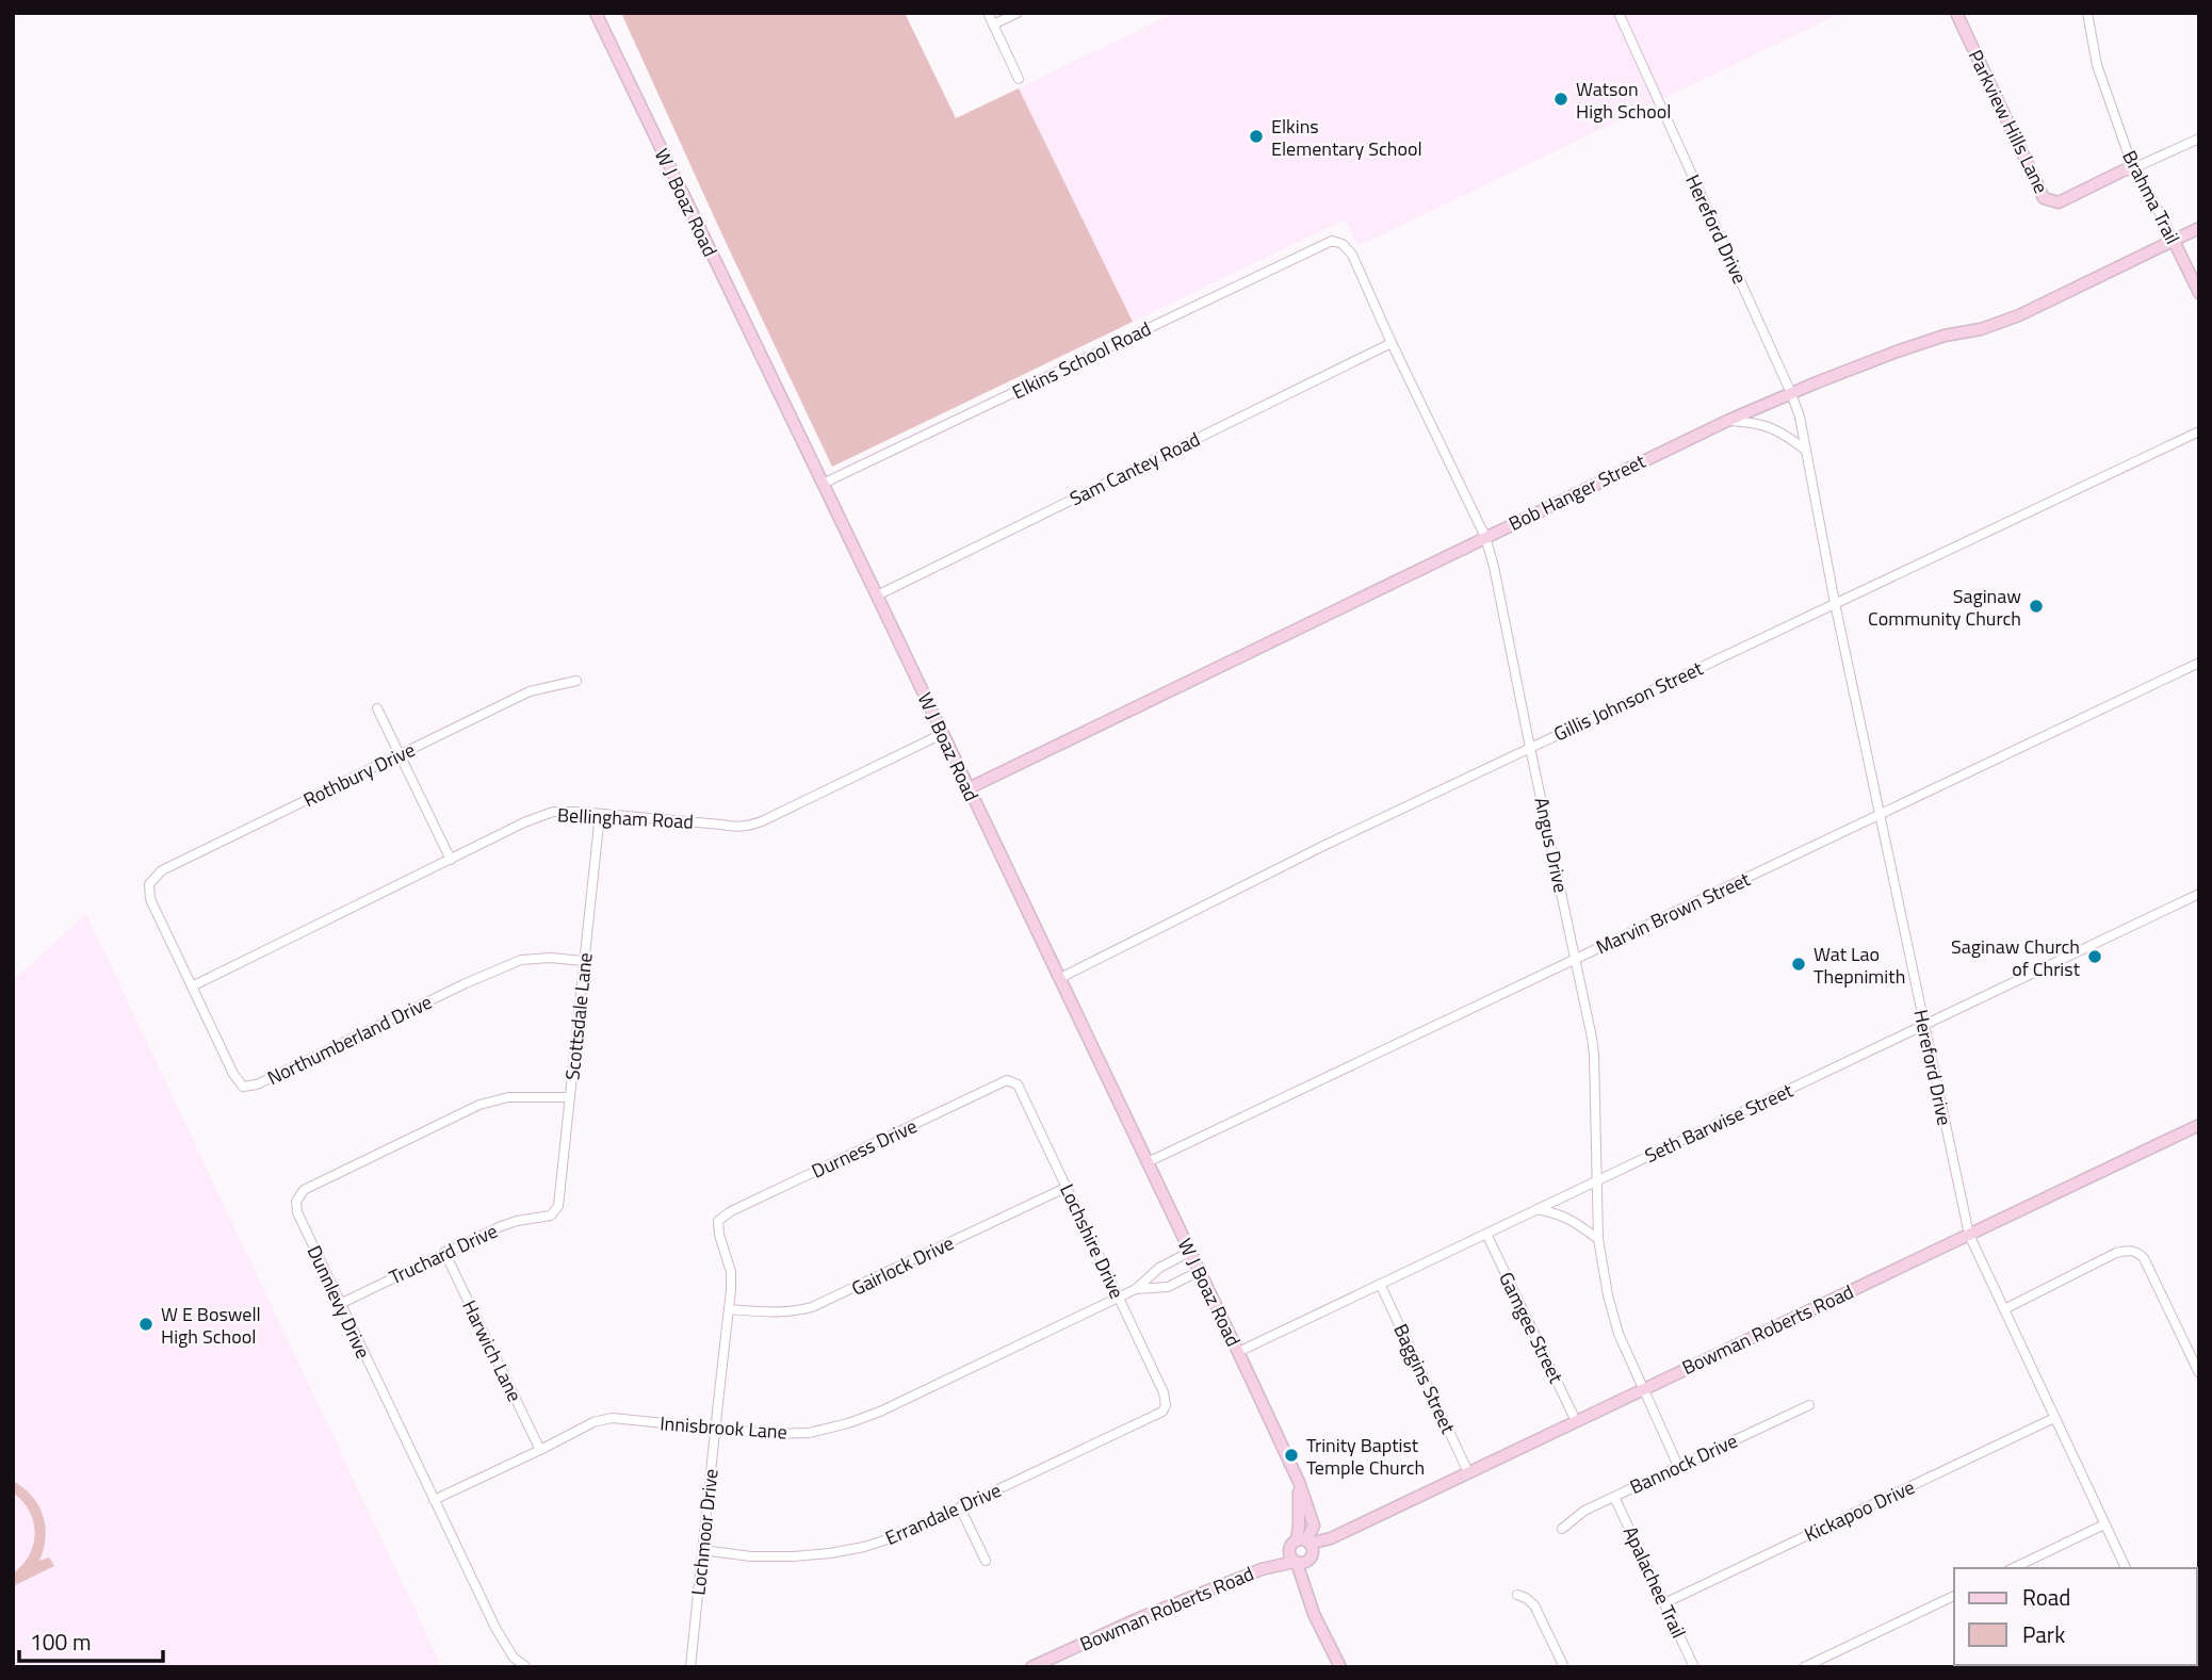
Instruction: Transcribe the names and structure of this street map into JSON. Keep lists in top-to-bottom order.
{
  "streets": {
    "street": [
      "Parkview Hills Lane",
      "Brahma Trail",
      "W J Boaz Road",
      "Hereford Drive",
      "Elkins School Road",
      "Sam Cantey Road",
      "Bob Hanger Street",
      "Gillis Johnson Street",
      "Rothbury Drive",
      "Bellingham Road",
      "Angus Drive",
      "Marvin Brown Street",
      "Scottsdale Lane",
      "Northumberland Drive",
      "Seth Barwise Street",
      "Durness Drive",
      "Lochshire Drive",
      "Truchard Drive",
      "Gairlock Drive",
      "Dunnlevy Drive",
      "Gamgee Street",
      "Bowman Roberts Road",
      "Harwich Lane",
      "Baggins Street",
      "Innisbrook Lane",
      "Bannock Drive",
      "Kickapoo Drive",
      "Errandale Drive",
      "Lochmoor Drive",
      "Apalachee Trail"
    ]
  },
  "crossings": [
    ["Parkview Hills Lane", "Brahma Trail"],
    ["Brahma Trail", "Bob Hanger Street"],
    ["W J Boaz Road", "Elkins School Road"],
    ["W J Boaz Road", "Sam Cantey Road"],
    ["W J Boaz Road", "Bob Hanger Street"],
    ["W J Boaz Road", "Gillis Johnson Street"],
    ["W J Boaz Road", "Bellingham Road"],
    ["W J Boaz Road", "Marvin Brown Street"],
    ["W J Boaz Road", "Seth Barwise Street"],
    ["W J Boaz Road", "Bowman Roberts Road"],
    ["W J Boaz Road", "Innisbrook Lane"],
    ["Hereford Drive", "Bob Hanger Street"],
    ["Hereford Drive", "Gillis Johnson Street"],
    ["Hereford Drive", "Marvin Brown Street"],
    ["Hereford Drive", "Seth Barwise Street"],
    ["Hereford Drive", "Bowman Roberts Road"],
    ["Hereford Drive", "Kickapoo Drive"],
    ["Elkins School Road", "Angus Drive"],
    ["Sam Cantey Road", "Angus Drive"],
    ["Bob Hanger Street", "Angus Drive"],
    ["Gillis Johnson Street", "Angus Drive"],
    ["Rothbury Drive", "Northumberland Drive"],
    ["Bellingham Road", "Scottsdale Lane"],
    ["Bellingham Road", "Northumberland Drive"],
    ["Angus Drive", "Marvin Brown Street"],
    ["Angus Drive", "Seth Barwise Street"],
    ["Angus Drive", "Bowman Roberts Road"],
    ["Angus Drive", "Bannock Drive"],
    ["Scottsdale Lane", "Northumberland Drive"],
    ["Scottsdale Lane", "Truchard Drive"],
    ["Scottsdale Lane", "Dunnlevy Drive"],
    ["Seth Barwise Street", "Gamgee Street"],
    ["Seth Barwise Street", "Baggins Street"],
    ["Durness Drive", "Lochshire Drive"],
    ["Durness Drive", "Lochmoor Drive"],
    ["Lochshire Drive", "Gairlock Drive"],
    ["Lochshire Drive", "Innisbrook Lane"],
    ["Lochshire Drive", "Errandale Drive"],
    ["Truchard Drive", "Dunnlevy Drive"],
    ["Truchard Drive", "Harwich Lane"],
    ["Gairlock Drive", "Lochmoor Drive"],
    ["Dunnlevy Drive", "Innisbrook Lane"],
    ["Gamgee Street", "Bowman Roberts Road"],
    ["Bowman Roberts Road", "Baggins Street"],
    ["Harwich Lane", "Innisbrook Lane"],
    ["Innisbrook Lane", "Lochmoor Drive"],
    ["Bannock Drive", "Apalachee Trail"],
    ["Kickapoo Drive", "Apalachee Trail"],
    ["Errandale Drive", "Lochmoor Drive"]
  ],
  "places": [
    "Watson High School",
    "Elkins Elementary School",
    "Saginaw Community Church",
    "Saginaw Church of Christ",
    "Wat Lao Thepnimith",
    "W E Boswell High School",
    "Trinity Baptist Temple Church"
  ],
  "legend": ["Road", "Park"],
  "scale_bar": "100 m"
}
